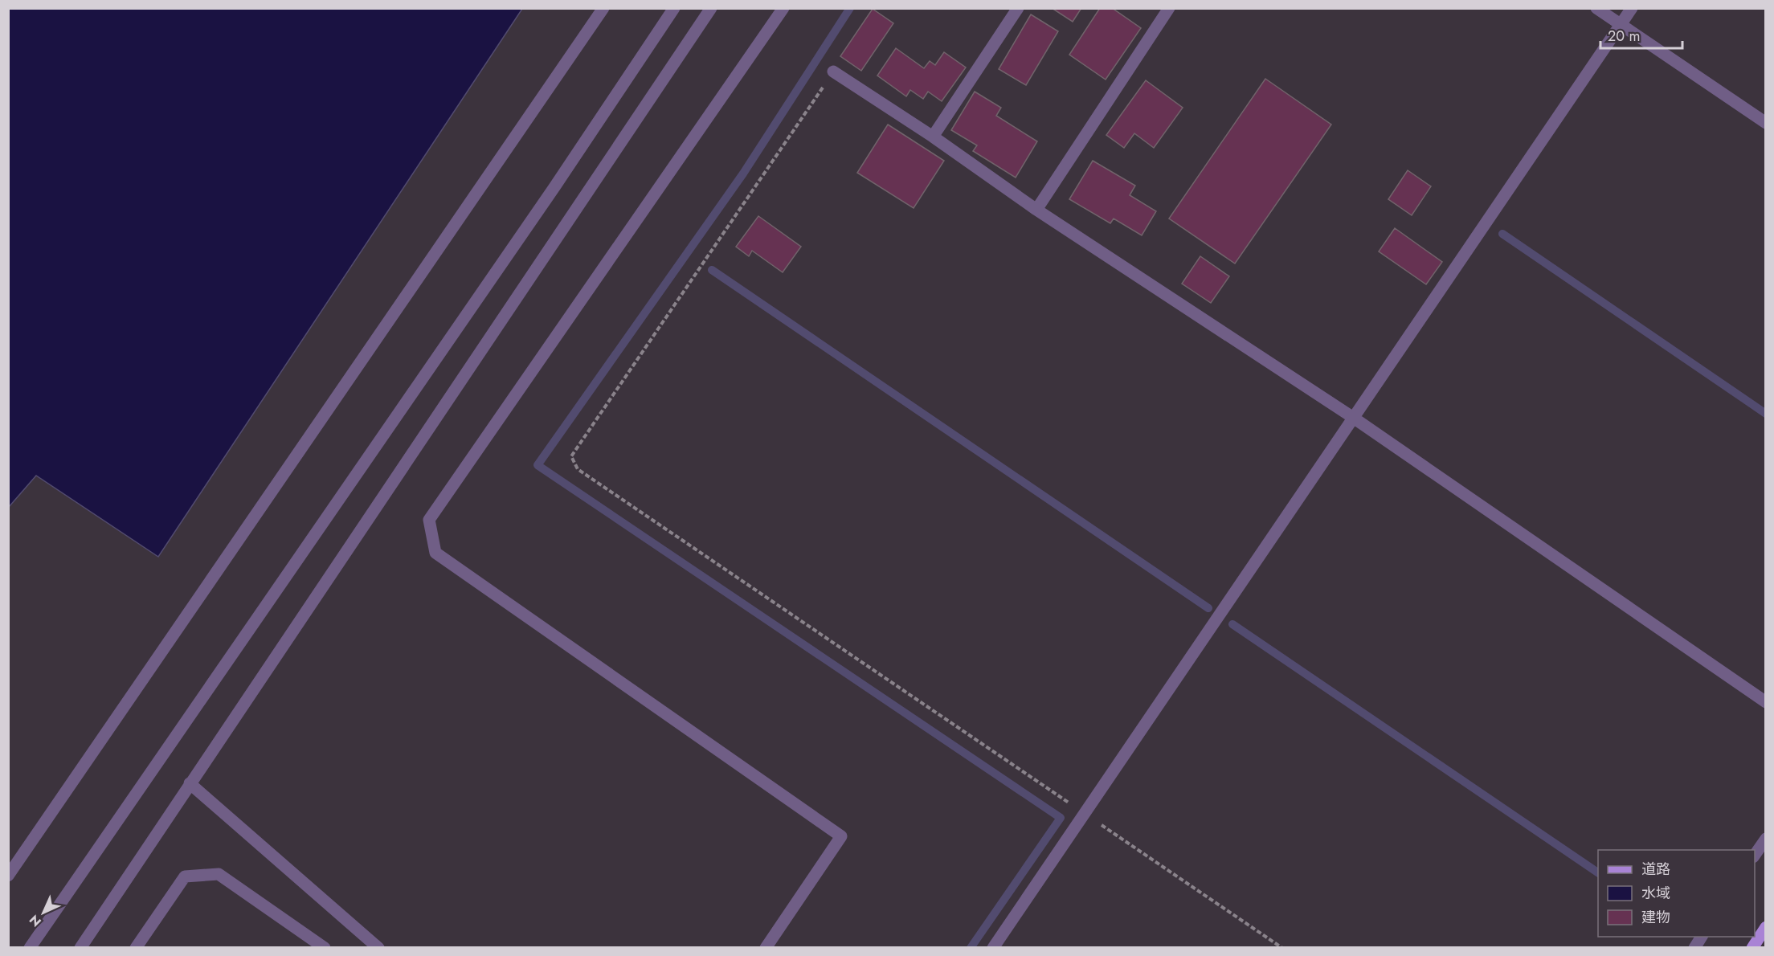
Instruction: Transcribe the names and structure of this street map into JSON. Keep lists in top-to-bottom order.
{
  "legend": ["道路", "水域", "建物"],
  "scale_bar": "20 m",
  "north": "bottom left"
}
